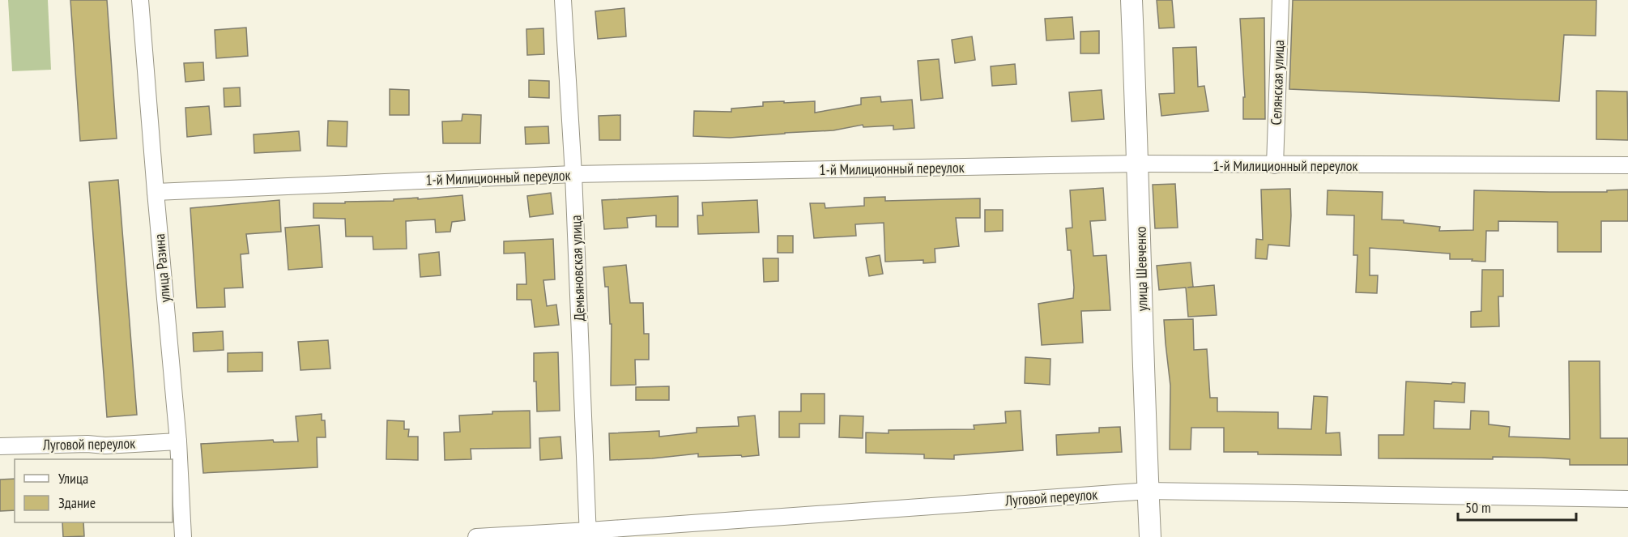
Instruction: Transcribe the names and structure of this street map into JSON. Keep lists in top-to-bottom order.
{
  "streets": {
    "street": [
      "Селянская улица",
      "1-й Милиционный переулок",
      "улица Разина",
      "Демьяновская улица",
      "улица Шевченко",
      "Луговой переулок"
    ]
  },
  "crossings": [
    ["Селянская улица", "1-й Милиционный переулок"],
    ["1-й Милиционный переулок", "улица Разина"],
    ["1-й Милиционный переулок", "Демьяновская улица"],
    ["1-й Милиционный переулок", "улица Шевченко"],
    ["улица Разина", "Луговой переулок"],
    ["Демьяновская улица", "Луговой переулок"],
    ["улица Шевченко", "Луговой переулок"]
  ],
  "legend": ["Улица", "Здание"],
  "scale_bar": "50 m"
}
